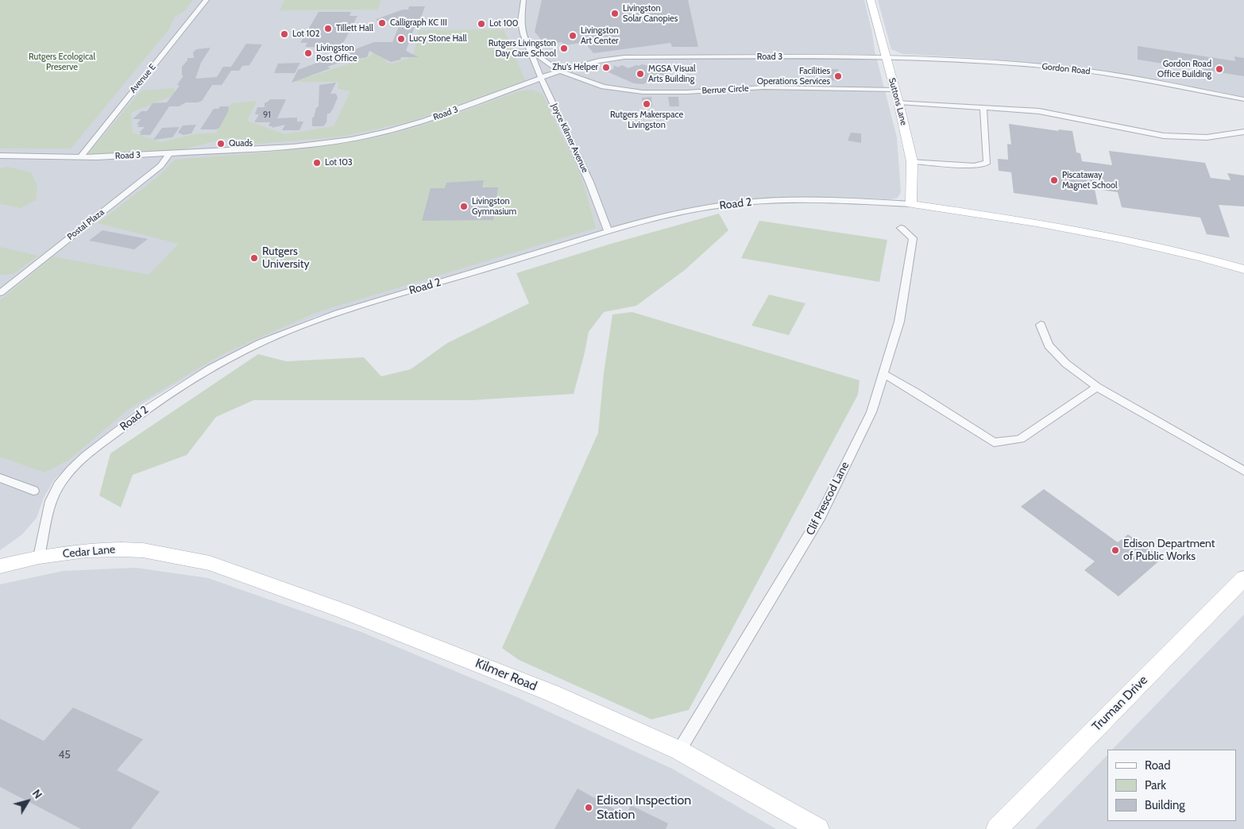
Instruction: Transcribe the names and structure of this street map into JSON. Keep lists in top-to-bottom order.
{
  "streets": {
    "street": [
      "Road 3",
      "Gordon Road",
      "Avenue E",
      "Berrue Circle",
      "Suttons Lane",
      "Joyce Kilmer Avenue",
      "Road 2",
      "Postal Plaza",
      "Clif Prescod Lane",
      "Cedar Lane",
      "Kilmer Road",
      "Truman Drive"
    ]
  },
  "crossings": [
    ["Road 3", "Gordon Road"],
    ["Road 3", "Avenue E"],
    ["Road 3", "Berrue Circle"],
    ["Road 3", "Suttons Lane"],
    ["Road 3", "Joyce Kilmer Avenue"],
    ["Road 3", "Postal Plaza"],
    ["Gordon Road", "Suttons Lane"],
    ["Berrue Circle", "Suttons Lane"],
    ["Berrue Circle", "Joyce Kilmer Avenue"],
    ["Suttons Lane", "Road 2"],
    ["Joyce Kilmer Avenue", "Road 2"],
    ["Road 2", "Cedar Lane"],
    ["Clif Prescod Lane", "Kilmer Road"],
    ["Cedar Lane", "Kilmer Road"]
  ],
  "parks": ["Rutgers Ecological Preserve"],
  "places": [
    "Livingston Solar Canopies",
    "Calligraph KC III",
    "Lot 100",
    "Tillett Hall",
    "Lot 102",
    "Livingston Art Center",
    "Lucy Stone Hall",
    "Rutgers Livingston Day Care School",
    "Livingston Post Office",
    "Zhu's Helper",
    "Gordon Road Office Building",
    "MGSA Visual Arts Building",
    "Facilities Operations Services",
    "Rutgers Makerspace Livingston",
    "Quads",
    "Lot 103",
    "Piscataway Magnet School",
    "Livingston Gymnasium",
    "Rutgers University",
    "Edison Department of Public Works",
    "Edison Inspection Station"
  ],
  "house_numbers": ["91", "45"],
  "legend": ["Road", "Park", "Building"],
  "north": "top right"
}
